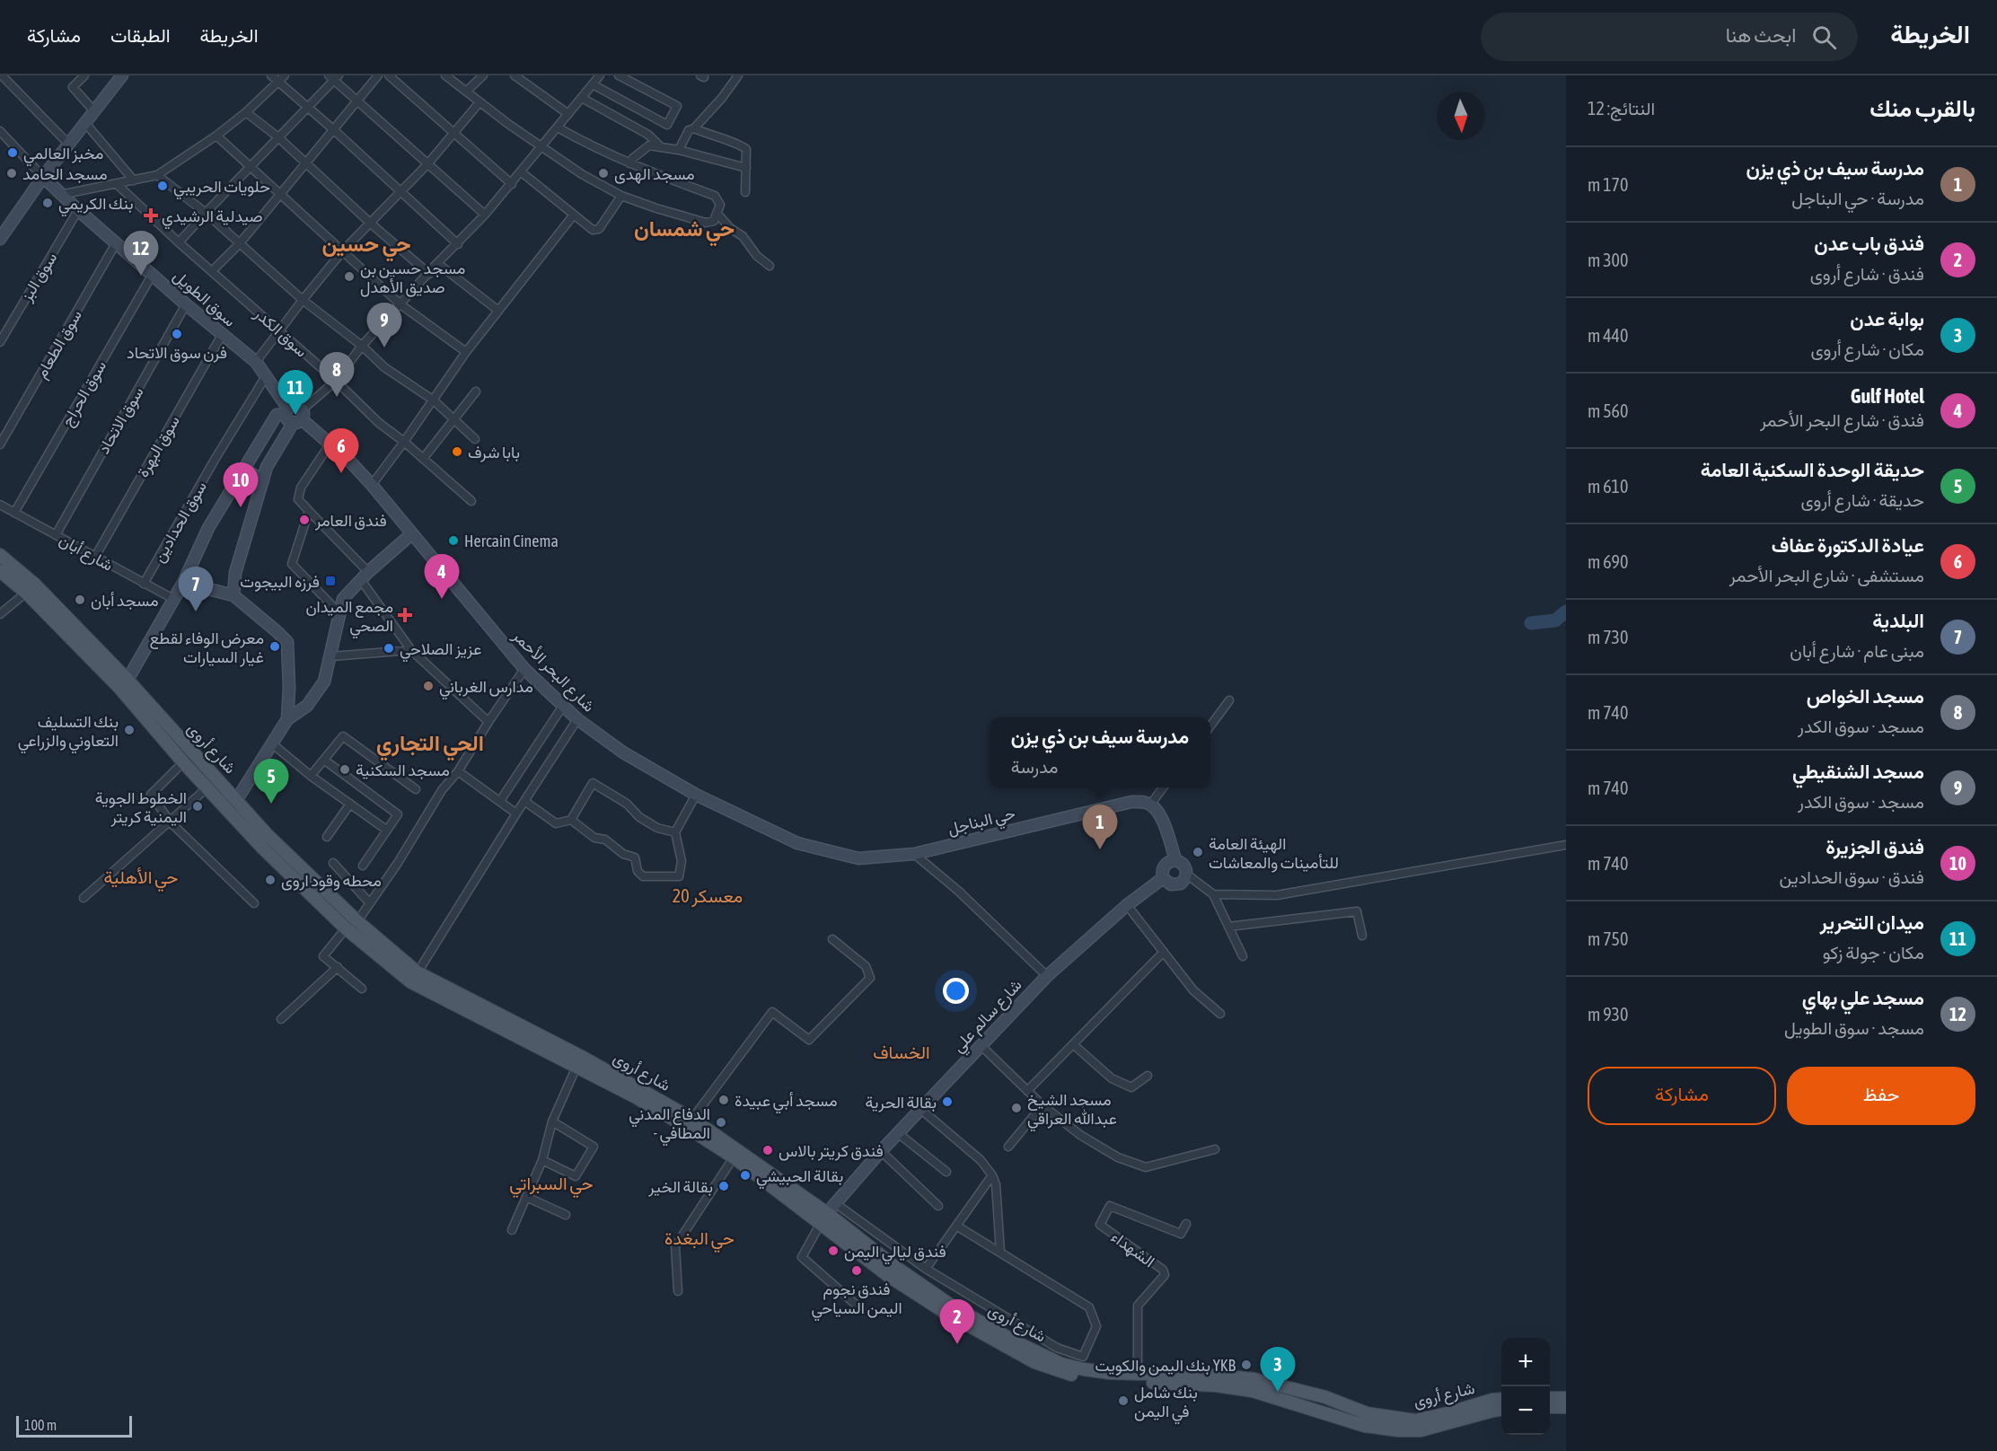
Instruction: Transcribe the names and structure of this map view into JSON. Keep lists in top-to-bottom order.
{
  "streets": {
    "main road": ["شارع أروى"],
    "street": [
      "سوق البز",
      "سوق الطويل",
      "سوق الكدر",
      "سوق الطعام",
      "سوق الحراج",
      "سوق الاتحاد",
      "سوق البهرة",
      "سوق الحدادين",
      "شارع أبان",
      "شارع البحر الأحمر",
      "حي البناجل",
      "شارع سالم علي",
      "الشهداء"
    ]
  },
  "crossings": [
    ["سوق البز", "سوق الطويل"],
    ["سوق الطويل", "سوق الطعام"],
    ["سوق الطويل", "سوق الحراج"],
    ["سوق الطويل", "سوق الاتحاد"],
    ["سوق الطويل", "سوق البهرة"],
    ["سوق الطويل", "سوق الحدادين"],
    ["سوق الطويل", "شارع البحر الأحمر"],
    ["سوق الحراج", "شارع أبان"],
    ["سوق الاتحاد", "شارع أبان"],
    ["سوق البهرة", "شارع أبان"],
    ["سوق الحدادين", "شارع أبان"],
    ["شارع البحر الأحمر", "حي البناجل"],
    ["شارع أروى", "شارع سالم علي"],
    ["شارع أروى", "الشهداء"]
  ],
  "districts": [
    "حي شمسان",
    "حي حسين",
    "الحي التجاري",
    "حي الأهلية",
    "معسكر 20",
    "الخساف",
    "حي السبراتي",
    "حي البغدة"
  ],
  "places": {
    "other": [
      "مخبز العالمي",
      "مسجد الحامد",
      "مسجد الهدى",
      "حلويات الحريبي",
      "بنك الكريمي",
      "مسجد حسين بن صديق الأهدل",
      "فرن سوق الاتحاد",
      "بابا شرف",
      "فندق العامر",
      "Hercain Cinema",
      "مسجد أبان",
      "معرض الوفاء لقطع غيار السيارات",
      "عزيز الصلاحي",
      "مدارس الغرباني",
      "بنك التسليف التعاوني والزراعي",
      "مسجد السكنية",
      "الخطوط الجوية اليمنية كريتر",
      "الهيئة العامة للتأمينات والمعاشات",
      "محطه وقود اروى",
      "مسجد أبي عبيدة",
      "بقالة الحرية",
      "مسجد الشيخ عبدالله العراقي",
      "الدفاع المدني - المطافي",
      "فندق كريتر بالاس",
      "بقالة الحبيشي",
      "بقالة الخير",
      "فندق ليالي اليمن",
      "فندق نجوم اليمن السياحي",
      "بنك اليمن والكويت YKB",
      "بنك شامل في اليمن"
    ],
    "health": ["صيدلية الرشيدي", "مجمع الميدان الصحي"],
    "transit": ["فرزه البيجوت"]
  },
  "scale_bar": "100 m",
  "north": "bottom",
  "page": {
    "header": "الخريطة",
    "search": "ابحث هنا",
    "nav": ["الخريطة", "الطبقات", "مشاركة"],
    "heading": ["بالقرب منك", "النتائج: 12"],
    "list": [
      {
        "mark": "1",
        "name": "مدرسة سيف بن ذي يزن",
        "note": "مدرسة · حي البناجل",
        "value": "170 m"
      },
      {
        "mark": "2",
        "name": "فندق باب عدن",
        "note": "فندق · شارع أروى",
        "value": "300 m"
      },
      {
        "mark": "3",
        "name": "بوابة عدن",
        "note": "مكان · شارع أروى",
        "value": "440 m"
      },
      {
        "mark": "4",
        "name": "Gulf Hotel",
        "note": "فندق · شارع البحر الأحمر",
        "value": "560 m"
      },
      {
        "mark": "5",
        "name": "حديقة الوحدة السكنية العامة",
        "note": "حديقة · شارع أروى",
        "value": "610 m"
      },
      {
        "mark": "6",
        "name": "عيادة الدكتورة عفاف",
        "note": "مستشفى · شارع البحر الأحمر",
        "value": "690 m"
      },
      {
        "mark": "7",
        "name": "البلدية",
        "note": "مبنى عام · شارع أبان",
        "value": "730 m"
      },
      {
        "mark": "8",
        "name": "مسجد الخواص",
        "note": "مسجد · سوق الكدر",
        "value": "740 m"
      },
      {
        "mark": "9",
        "name": "مسجد الشنقيطي",
        "note": "مسجد · سوق الكدر",
        "value": "740 m"
      },
      {
        "mark": "10",
        "name": "فندق الجزيرة",
        "note": "فندق · سوق الحدادين",
        "value": "740 m"
      },
      {
        "mark": "11",
        "name": "ميدان التحرير",
        "note": "مكان · جولة زكو",
        "value": "750 m"
      },
      {
        "mark": "12",
        "name": "مسجد علي بهاي",
        "note": "مسجد · سوق الطويل",
        "value": "930 m"
      }
    ],
    "pins": [
      "12",
      "9",
      "8",
      "11",
      "6",
      "10",
      "4",
      "7",
      "5",
      "1",
      "2",
      "3"
    ],
    "popup": ["مدرسة سيف بن ذي يزن", "مدرسة"],
    "buttons": ["حفظ", "مشاركة"],
    "map_buttons": ["+", "−"],
    "scale": "100 m"
  }
}
